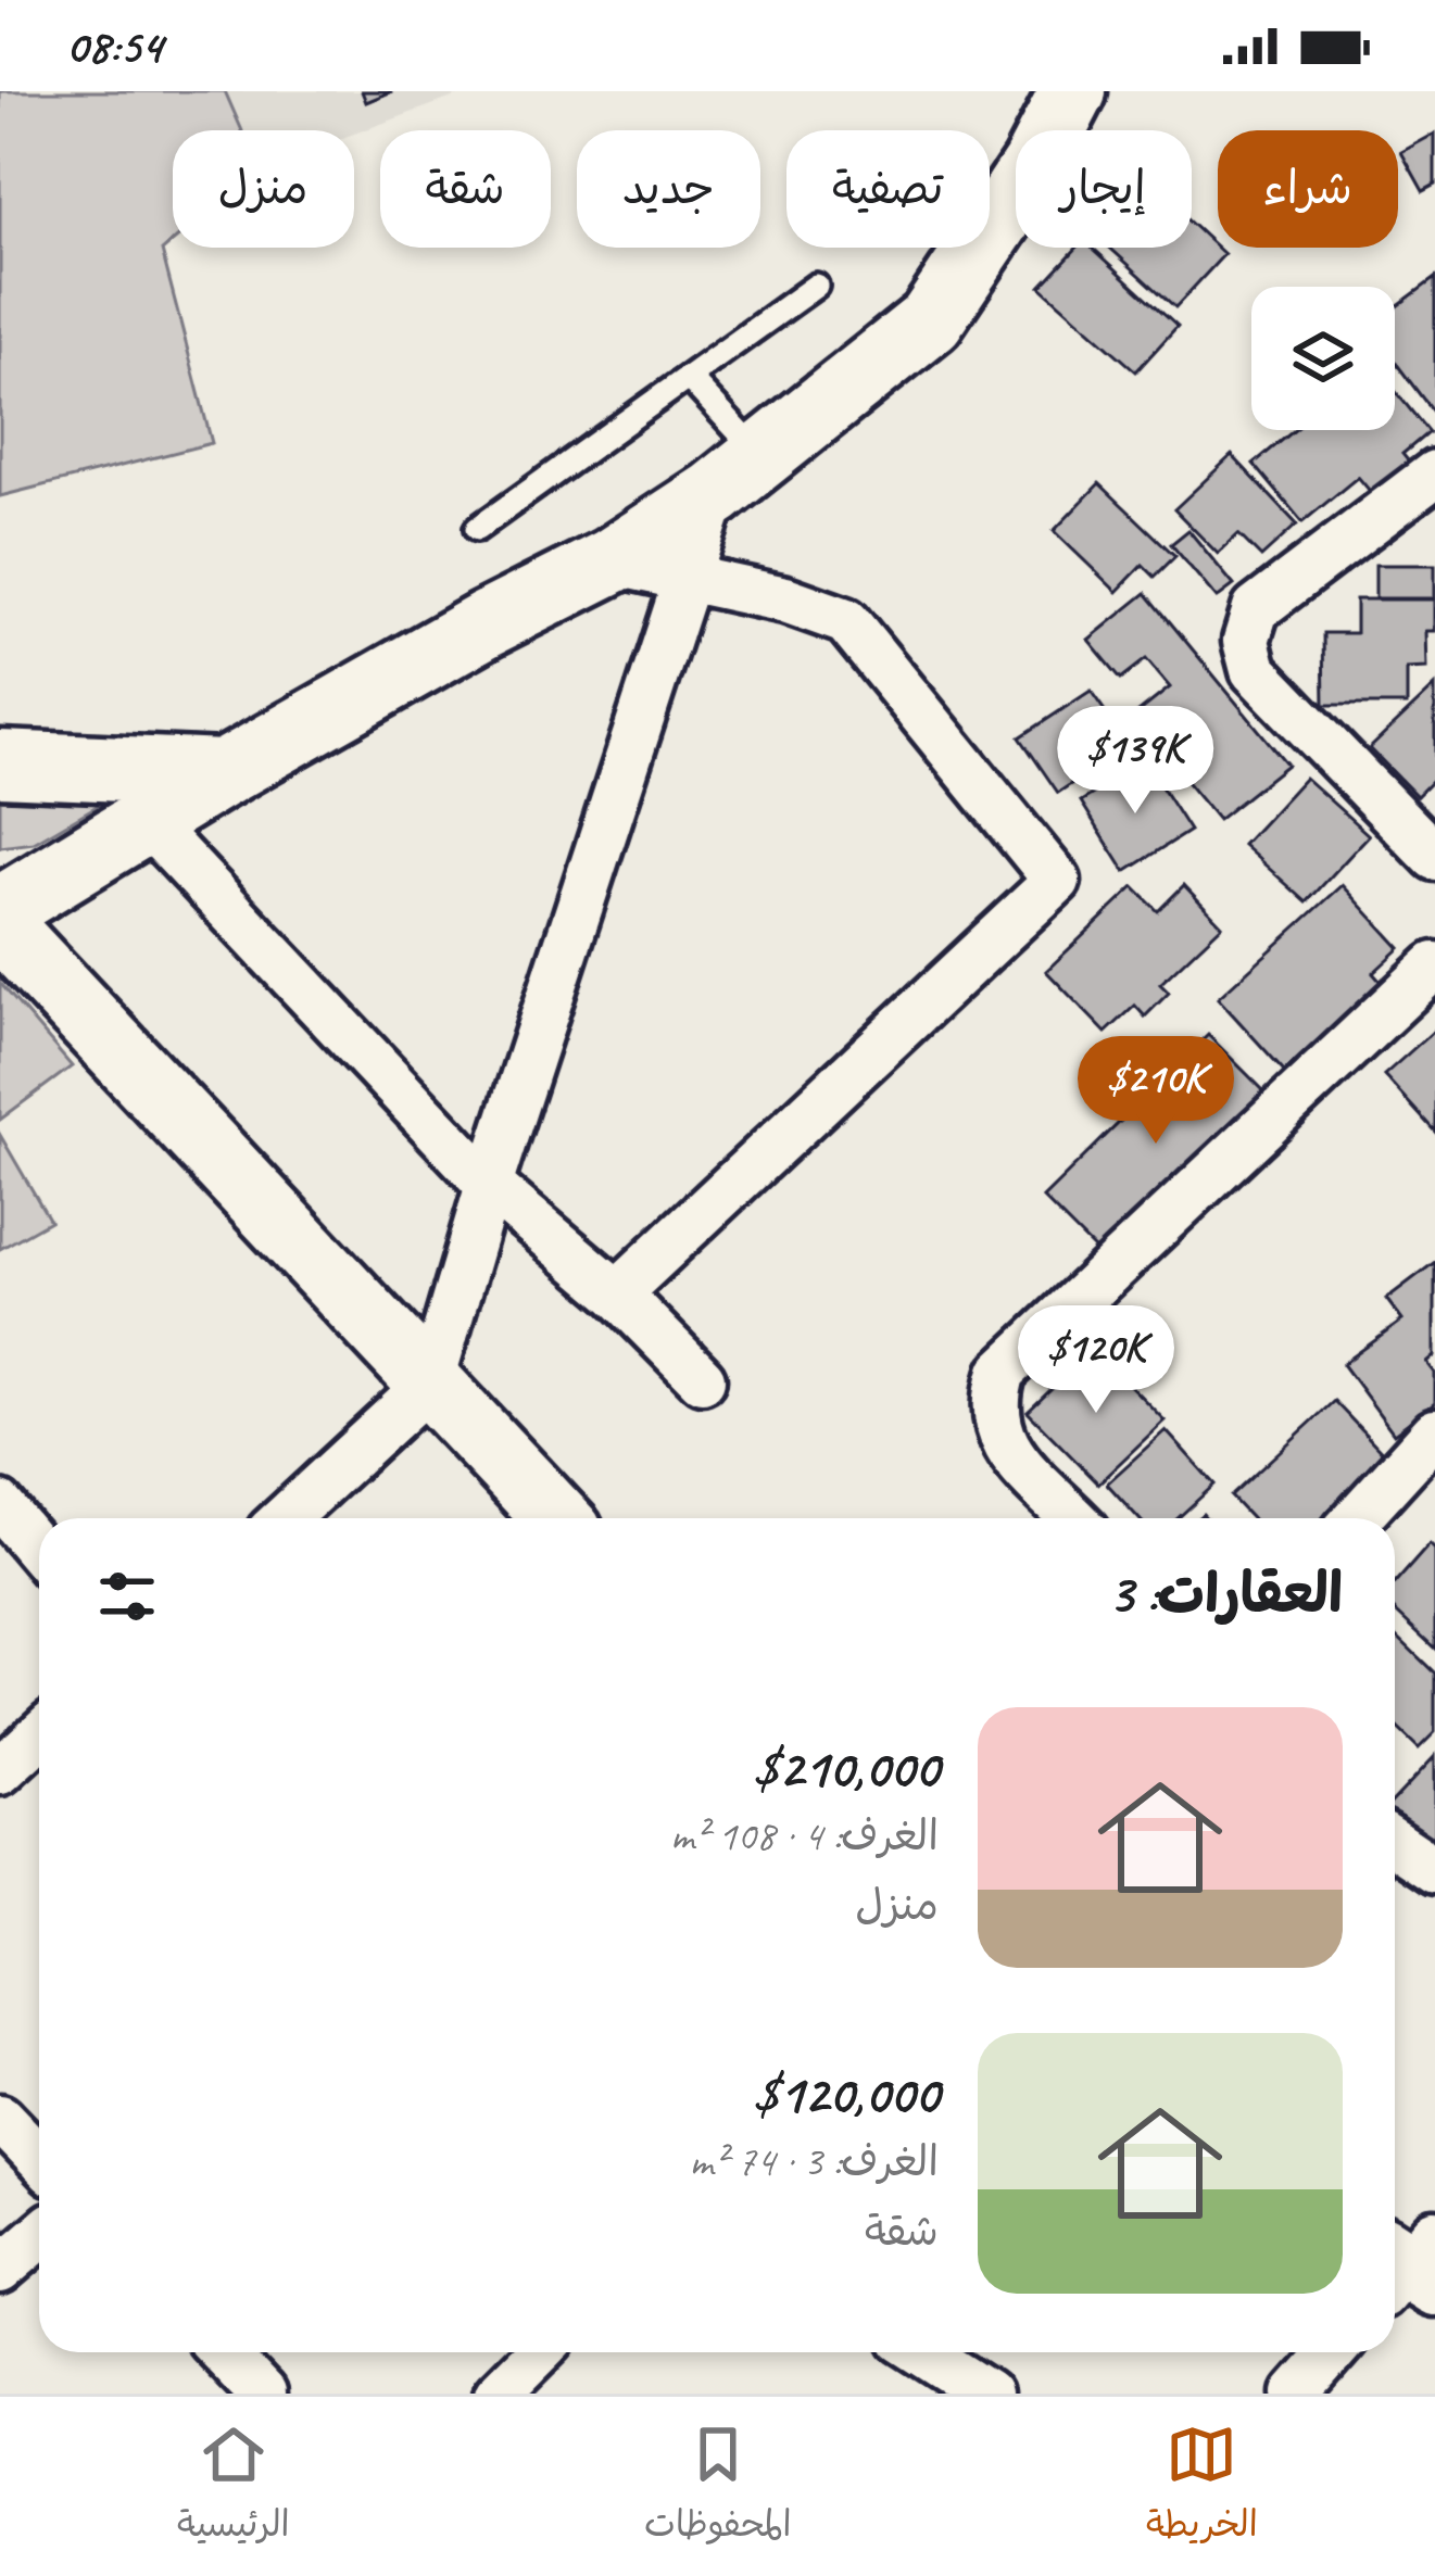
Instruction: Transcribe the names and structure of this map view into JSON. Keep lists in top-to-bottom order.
{
  "page": {
    "status": "08:54",
    "chip": [
      "شراء",
      "إيجار",
      "تصفية",
      "جديد",
      "شقة",
      "منزل"
    ],
    "price": ["$139K", "$210K", "$120K"],
    "heading": "العقارات: 3",
    "list": [
      {
        "name": "$210,000",
        "note": "الغرف: 4 · 108 m² · منزل"
      },
      {
        "name": "$120,000",
        "note": "الغرف: 3 · 74 m² · شقة"
      }
    ],
    "tabs": ["الخريطة", "المحفوظات", "الرئيسية"]
  }
}
